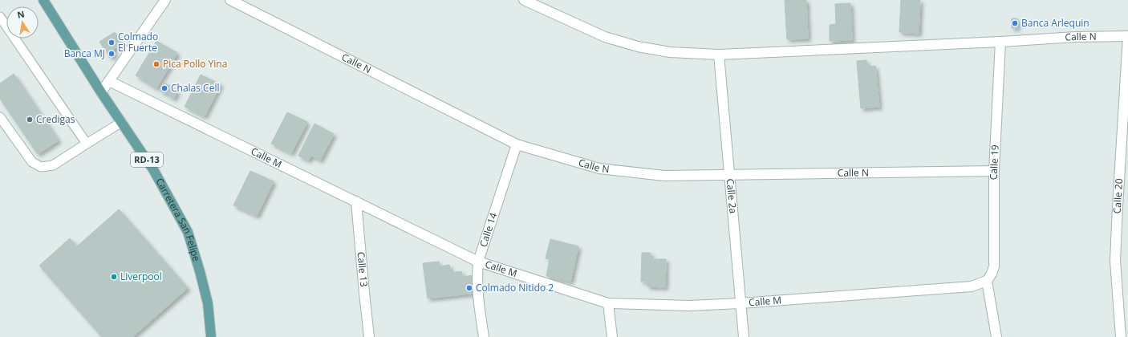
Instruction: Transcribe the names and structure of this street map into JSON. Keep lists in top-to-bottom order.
{
  "streets": {
    "main road": ["RD-13", "Carretera San Felipe"],
    "street": [
      "Calle N",
      "Calle M",
      "Calle 19",
      "Calle 2a",
      "Calle 20",
      "Calle 14",
      "Calle 13"
    ]
  },
  "crossings": [
    ["Calle N", "Calle 19"],
    ["Calle N", "Calle 2a"],
    ["Calle N", "Calle 20"],
    ["Calle N", "Calle 14"],
    ["Calle M", "Calle 19"],
    ["Calle M", "Calle 2a"],
    ["Calle M", "Calle 14"],
    ["Calle M", "Calle 13"]
  ],
  "places": [
    "Banca Arlequin",
    "Colmado El Fuerte",
    "Banca MJ",
    "Pica Pollo Yina",
    "Chalas Cell",
    "Credigas",
    "Liverpool",
    "Colmado Nitido 2"
  ],
  "north": "top"
}
